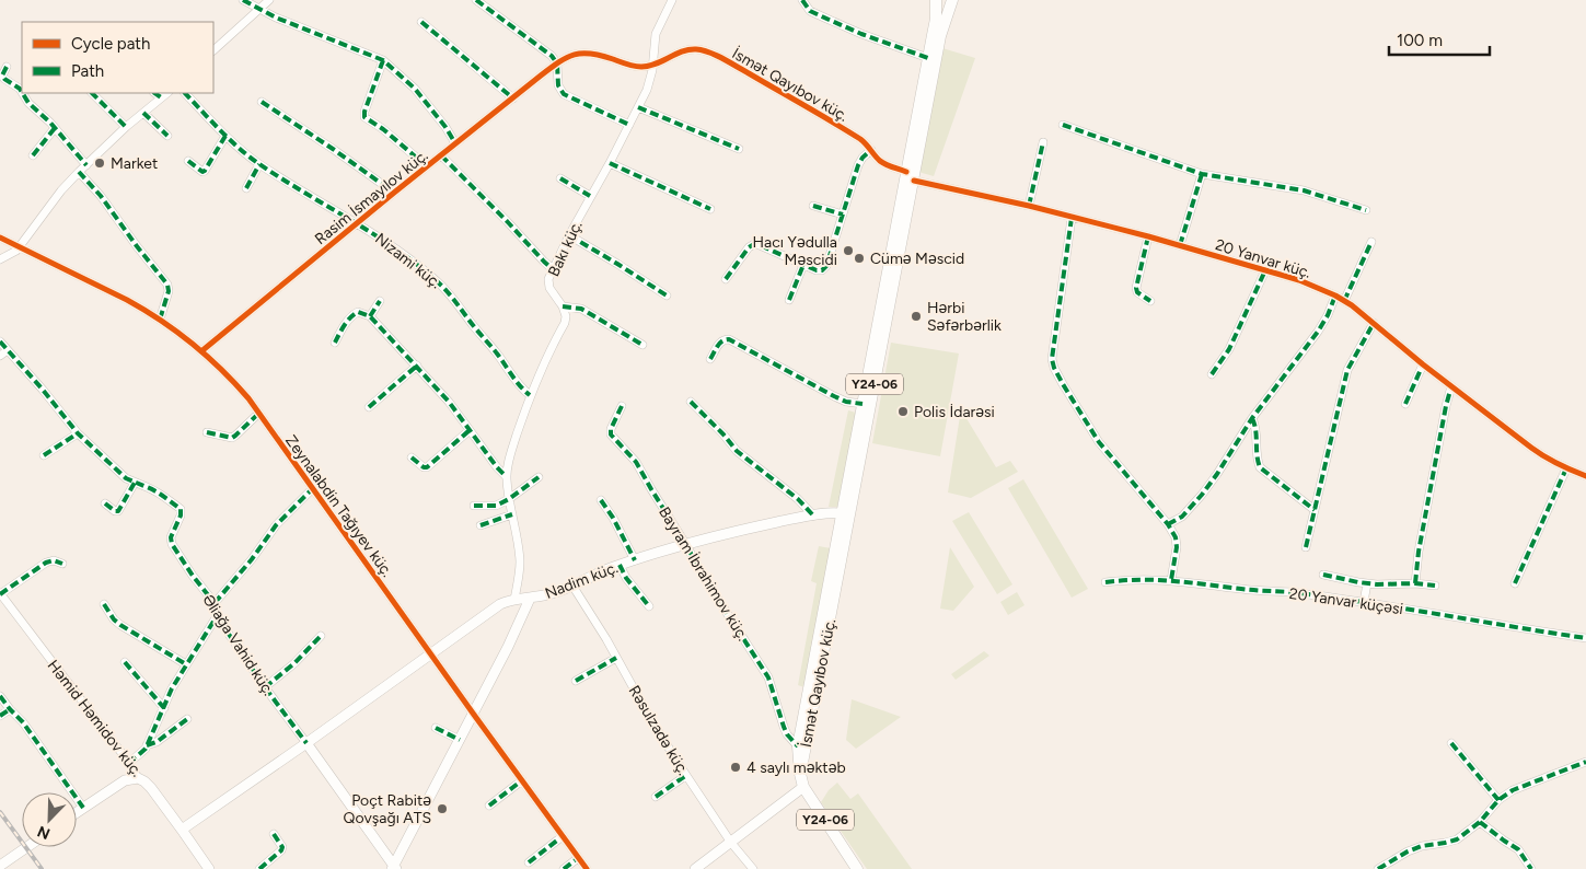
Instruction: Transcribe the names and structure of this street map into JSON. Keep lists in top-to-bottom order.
{
  "streets": {
    "main road": ["İsmət Qayıbov küç.", "Y24-06"],
    "street": [
      "Rasim İsmayılov küç.",
      "Bakı küç.",
      "20 Yanvar küç.",
      "Nizami küç.",
      "Zeynalabdin Tağıyev küç.",
      "Bayram İbrahimov küç.",
      "Nadim küç.",
      "20 Yanvar küçəsi",
      "Əliağa Vahid küç.",
      "Həmid Həmidov küç.",
      "Rəsulzadə küç."
    ]
  },
  "crossings": [
    ["İsmət Qayıbov küç.", "Rasim İsmayılov küç."],
    ["İsmət Qayıbov küç.", "Bakı küç."],
    ["İsmət Qayıbov küç.", "20 Yanvar küç."],
    ["İsmət Qayıbov küç.", "Y24-06"],
    ["İsmət Qayıbov küç.", "Bayram İbrahimov küç."],
    ["İsmət Qayıbov küç.", "Nadim küç."],
    ["Rasim İsmayılov küç.", "Nizami küç."],
    ["Rasim İsmayılov küç.", "Zeynalabdin Tağıyev küç."],
    ["Zeynalabdin Tağıyev küç.", "Nadim küç."],
    ["Bayram İbrahimov küç.", "Nadim küç."],
    ["Nadim küç.", "Əliağa Vahid küç."],
    ["Nadim küç.", "Həmid Həmidov küç."],
    ["Nadim küç.", "Rəsulzadə küç."]
  ],
  "places": [
    "Market",
    "Hacı Yədulla Məscidi",
    "Cümə Məscid",
    "Hərbi Səfərbərlik",
    "Polis İdarəsi",
    "4 saylı məktəb",
    "Poçt Rabitə Qovşağı ATS"
  ],
  "legend": ["Cycle path", "Path"],
  "scale_bar": "100 m",
  "north": "bottom left"
}
